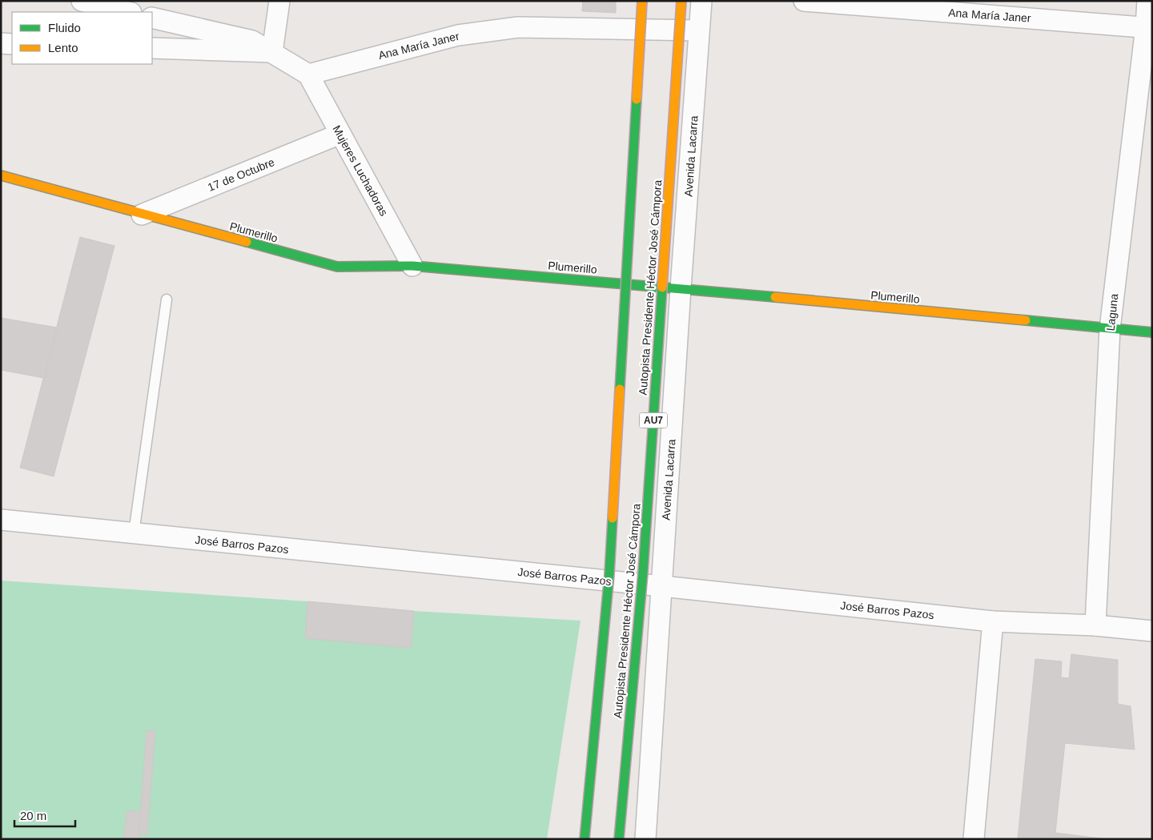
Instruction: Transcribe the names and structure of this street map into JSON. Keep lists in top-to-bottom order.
{
  "streets": {
    "main road": ["Plumerillo", "Autopista Presidente Héctor José Cámpora", "AU7"],
    "street": [
      "Ana María Janer",
      "Avenida Lacarra",
      "Mujeres Luchadoras",
      "17 de Octubre",
      "Laguna",
      "José Barros Pazos"
    ]
  },
  "crossings": [
    ["Ana María Janer", "Avenida Lacarra"],
    ["Ana María Janer", "Mujeres Luchadoras"],
    ["Ana María Janer", "Laguna"],
    ["Avenida Lacarra", "Plumerillo"],
    ["Avenida Lacarra", "José Barros Pazos"],
    ["Mujeres Luchadoras", "17 de Octubre"],
    ["Mujeres Luchadoras", "Plumerillo"],
    ["17 de Octubre", "Plumerillo"],
    ["Plumerillo", "Laguna"],
    ["Laguna", "José Barros Pazos"]
  ],
  "legend": ["Fluido", "Lento"],
  "scale_bar": "20 m"
}
